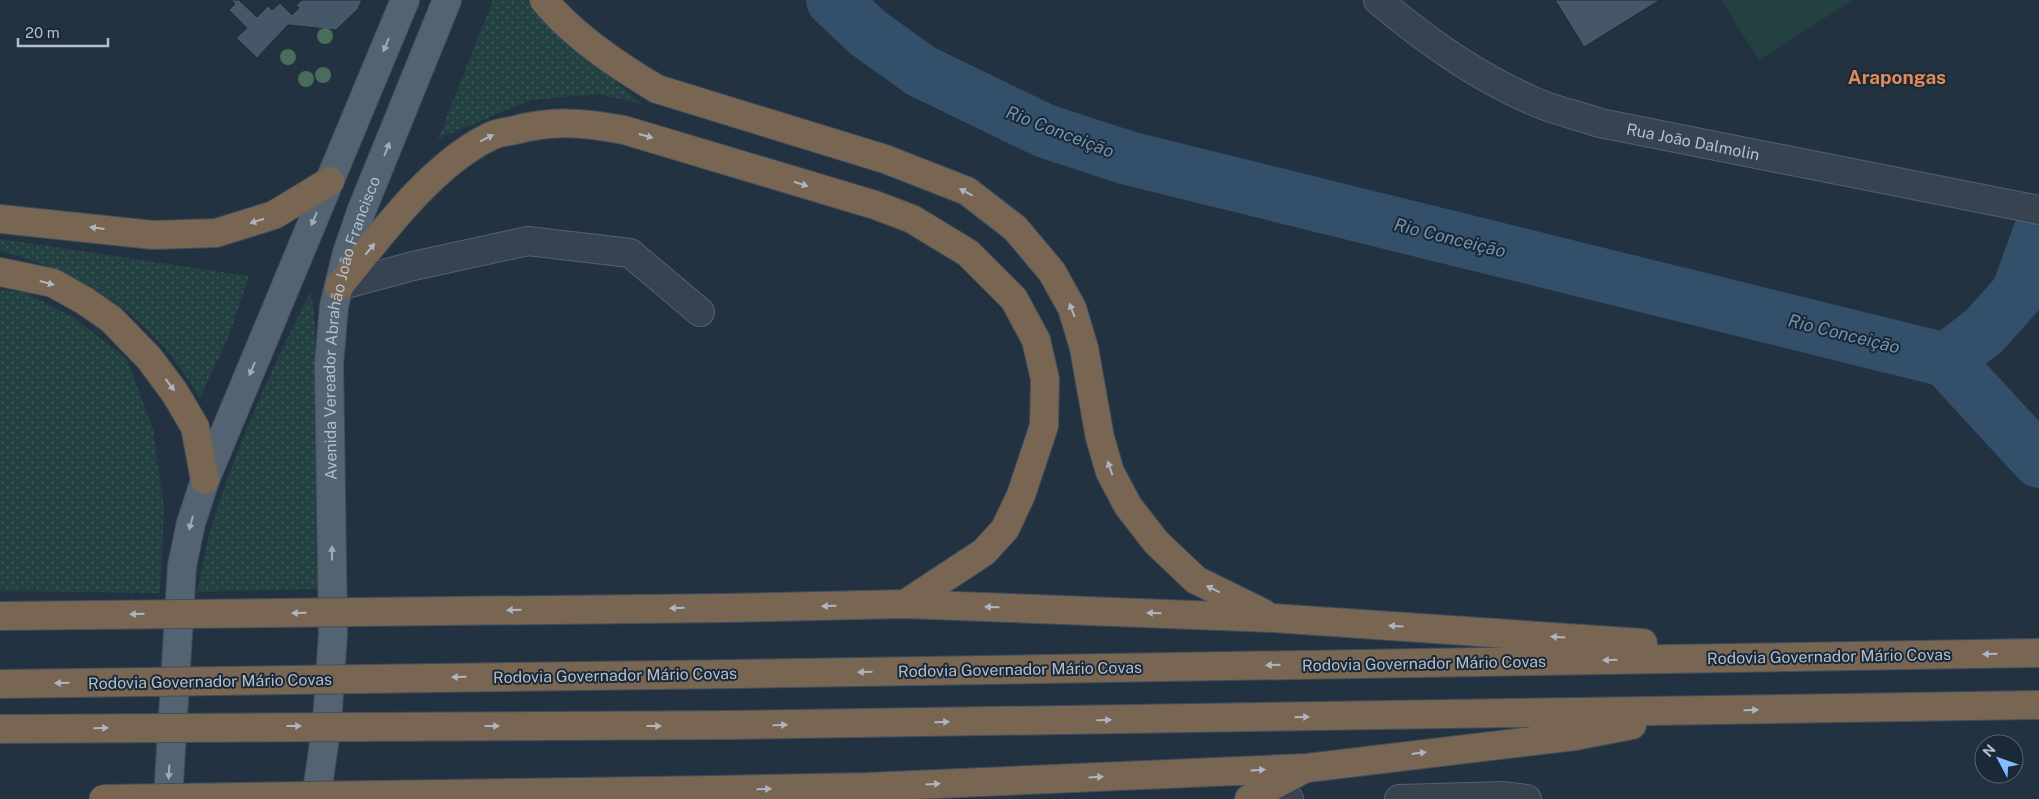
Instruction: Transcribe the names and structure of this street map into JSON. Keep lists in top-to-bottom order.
{
  "streets": {
    "highway": ["Rodovia Governador Mário Covas"],
    "main road": ["Avenida Vereador Abrahão João Francisco"],
    "street": ["Rua João Dalmolin"]
  },
  "districts": ["Arapongas"],
  "water": ["Rio Conceição"],
  "scale_bar": "20 m",
  "north": "top left"
}
